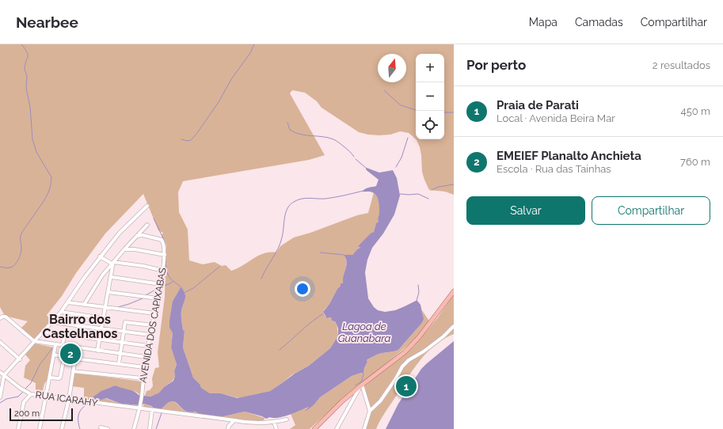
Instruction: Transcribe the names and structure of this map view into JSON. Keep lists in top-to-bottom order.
{
  "streets": {
    "street": ["AVENIDA DOS CAPIXABAS", "RUA ICARAHY"]
  },
  "crossings": [
    ["AVENIDA DOS CAPIXABAS", "RUA ICARAHY"]
  ],
  "districts": ["Bairro dos Castelhanos"],
  "water": ["Lagoa de Guanabara"],
  "scale_bar": "200 m",
  "north": "top",
  "page": {
    "header": "Nearbee",
    "nav": ["Mapa", "Camadas", "Compartilhar"],
    "heading": ["Por perto", "2 resultados"],
    "map_buttons": ["+", "−"],
    "list": [
      {
        "mark": "1",
        "name": "Praia de Parati",
        "note": "Local · Avenida Beira Mar",
        "value": "450 m"
      },
      {
        "mark": "2",
        "name": "EMEIEF Planalto Anchieta",
        "note": "Escola · Rua das Tainhas",
        "value": "760 m"
      }
    ],
    "buttons": ["Salvar", "Compartilhar"],
    "pins": ["2", "1"],
    "scale": "200 m"
  }
}
